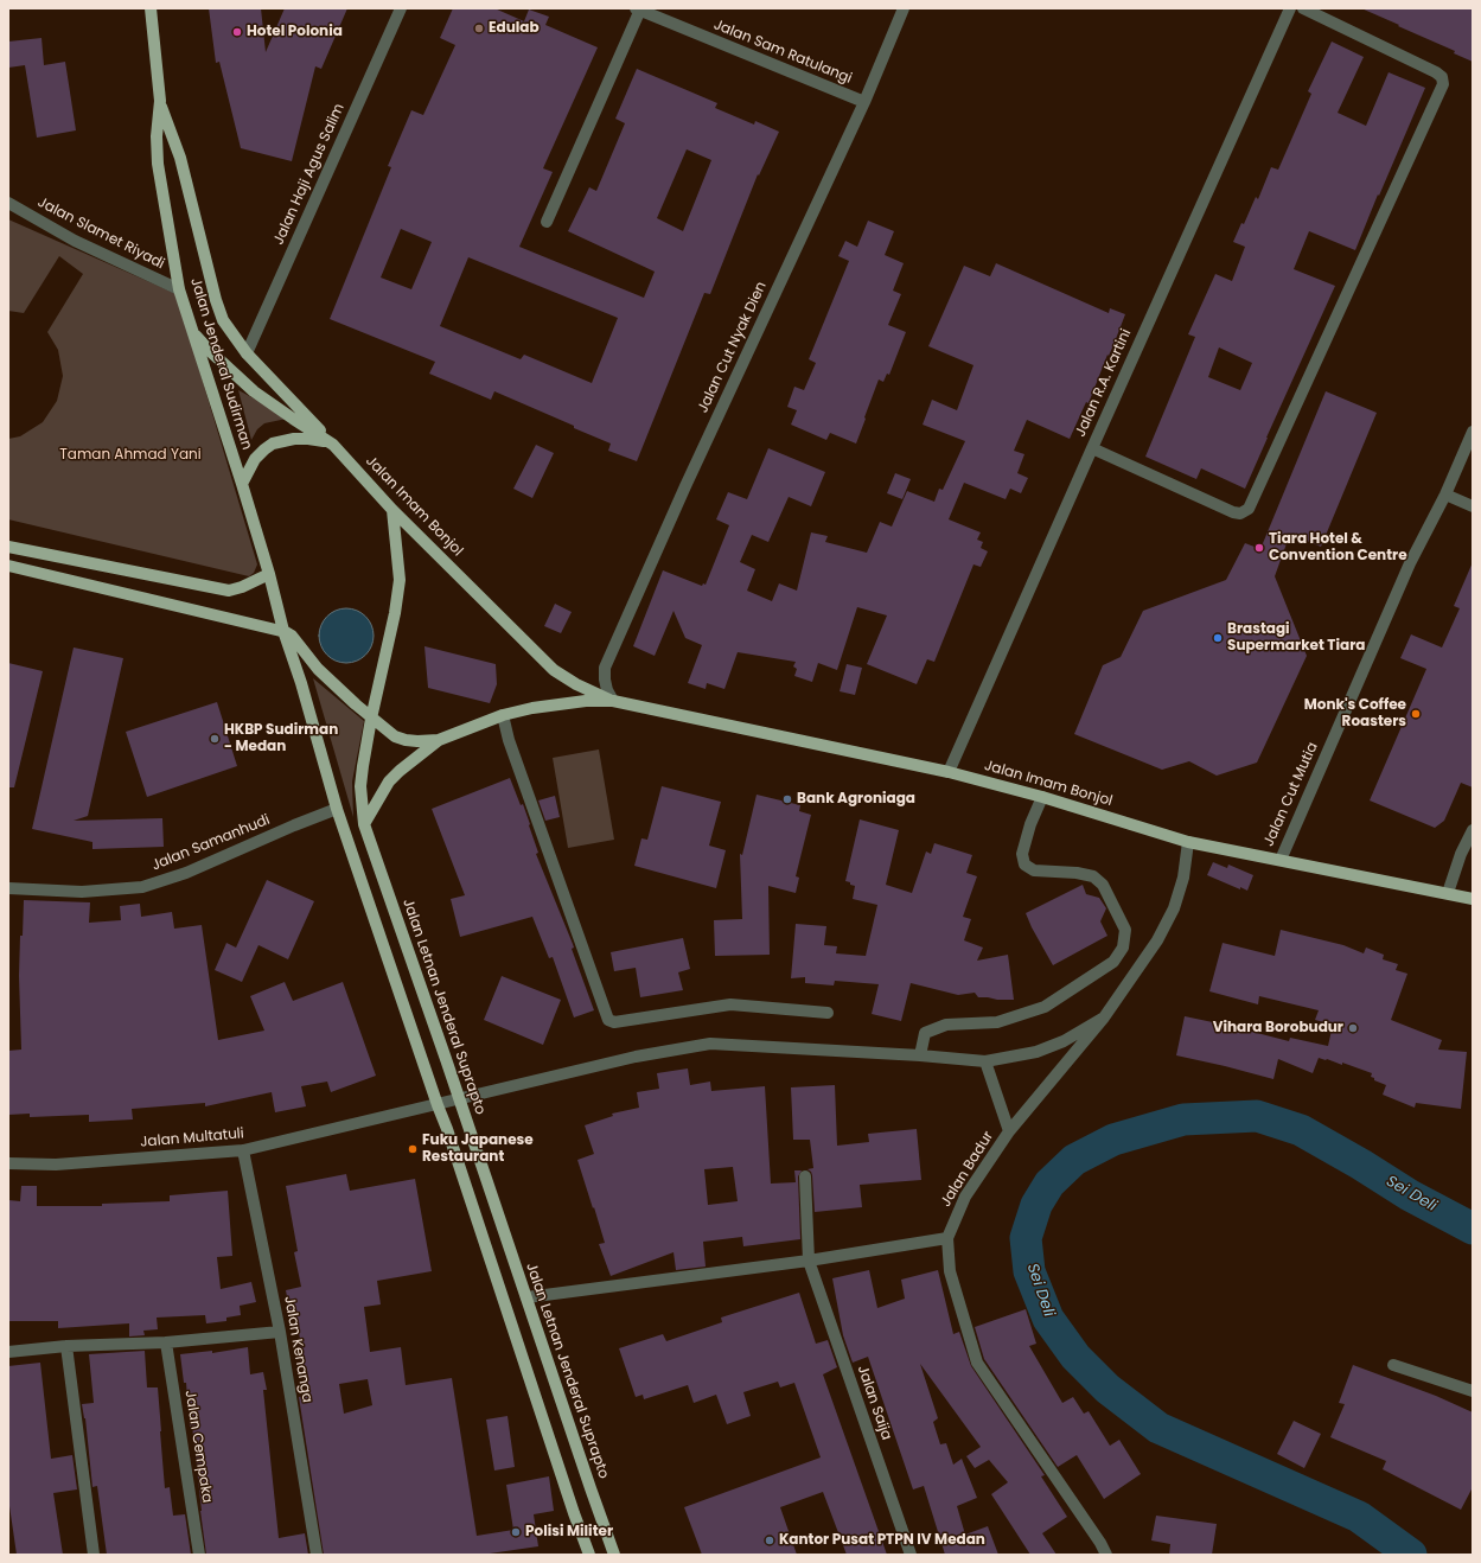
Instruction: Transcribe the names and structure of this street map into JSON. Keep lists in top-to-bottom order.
{
  "streets": {
    "main road": ["Jalan Jenderal Sudirman", "Jalan Imam Bonjol", "Jalan Letnan Jenderal Suprapto"],
    "street": [
      "Jalan Sam Ratulangi",
      "Jalan Haji Agus Salim",
      "Jalan Slamet Riyadi",
      "Jalan Cut Nyak Dien",
      "Jalan R.A. Kartini",
      "Jalan Cut Mutia",
      "Jalan Samanhudi",
      "Jalan Multatuli",
      "Jalan Badur",
      "Jalan Kenanga",
      "Jalan Saija",
      "Jalan Cempaka"
    ]
  },
  "crossings": [
    ["Jalan Sam Ratulangi", "Jalan Cut Nyak Dien"],
    ["Jalan Haji Agus Salim", "Jalan Jenderal Sudirman"],
    ["Jalan Slamet Riyadi", "Jalan Jenderal Sudirman"],
    ["Jalan Cut Nyak Dien", "Jalan Imam Bonjol"],
    ["Jalan Jenderal Sudirman", "Jalan Imam Bonjol"],
    ["Jalan R.A. Kartini", "Jalan Imam Bonjol"],
    ["Jalan Imam Bonjol", "Jalan Cut Mutia"],
    ["Jalan Imam Bonjol", "Jalan Letnan Jenderal Suprapto"],
    ["Jalan Imam Bonjol", "Jalan Badur"],
    ["Jalan Letnan Jenderal Suprapto", "Jalan Multatuli"],
    ["Jalan Multatuli", "Jalan Badur"],
    ["Jalan Multatuli", "Jalan Kenanga"]
  ],
  "water": ["Sei Deli"],
  "parks": ["Taman Ahmad Yani"],
  "places": [
    "Edulab",
    "Hotel Polonia",
    "Tiara Hotel & Convention Centre",
    "Brastagi Supermarket Tiara",
    "Monk's Coffee Roasters",
    "HKBP Sudirman - Medan",
    "Bank Agroniaga",
    "Vihara Borobudur",
    "Fuku Japanese Restaurant",
    "Polisi Militer",
    "Kantor Pusat PTPN IV Medan"
  ]
}
